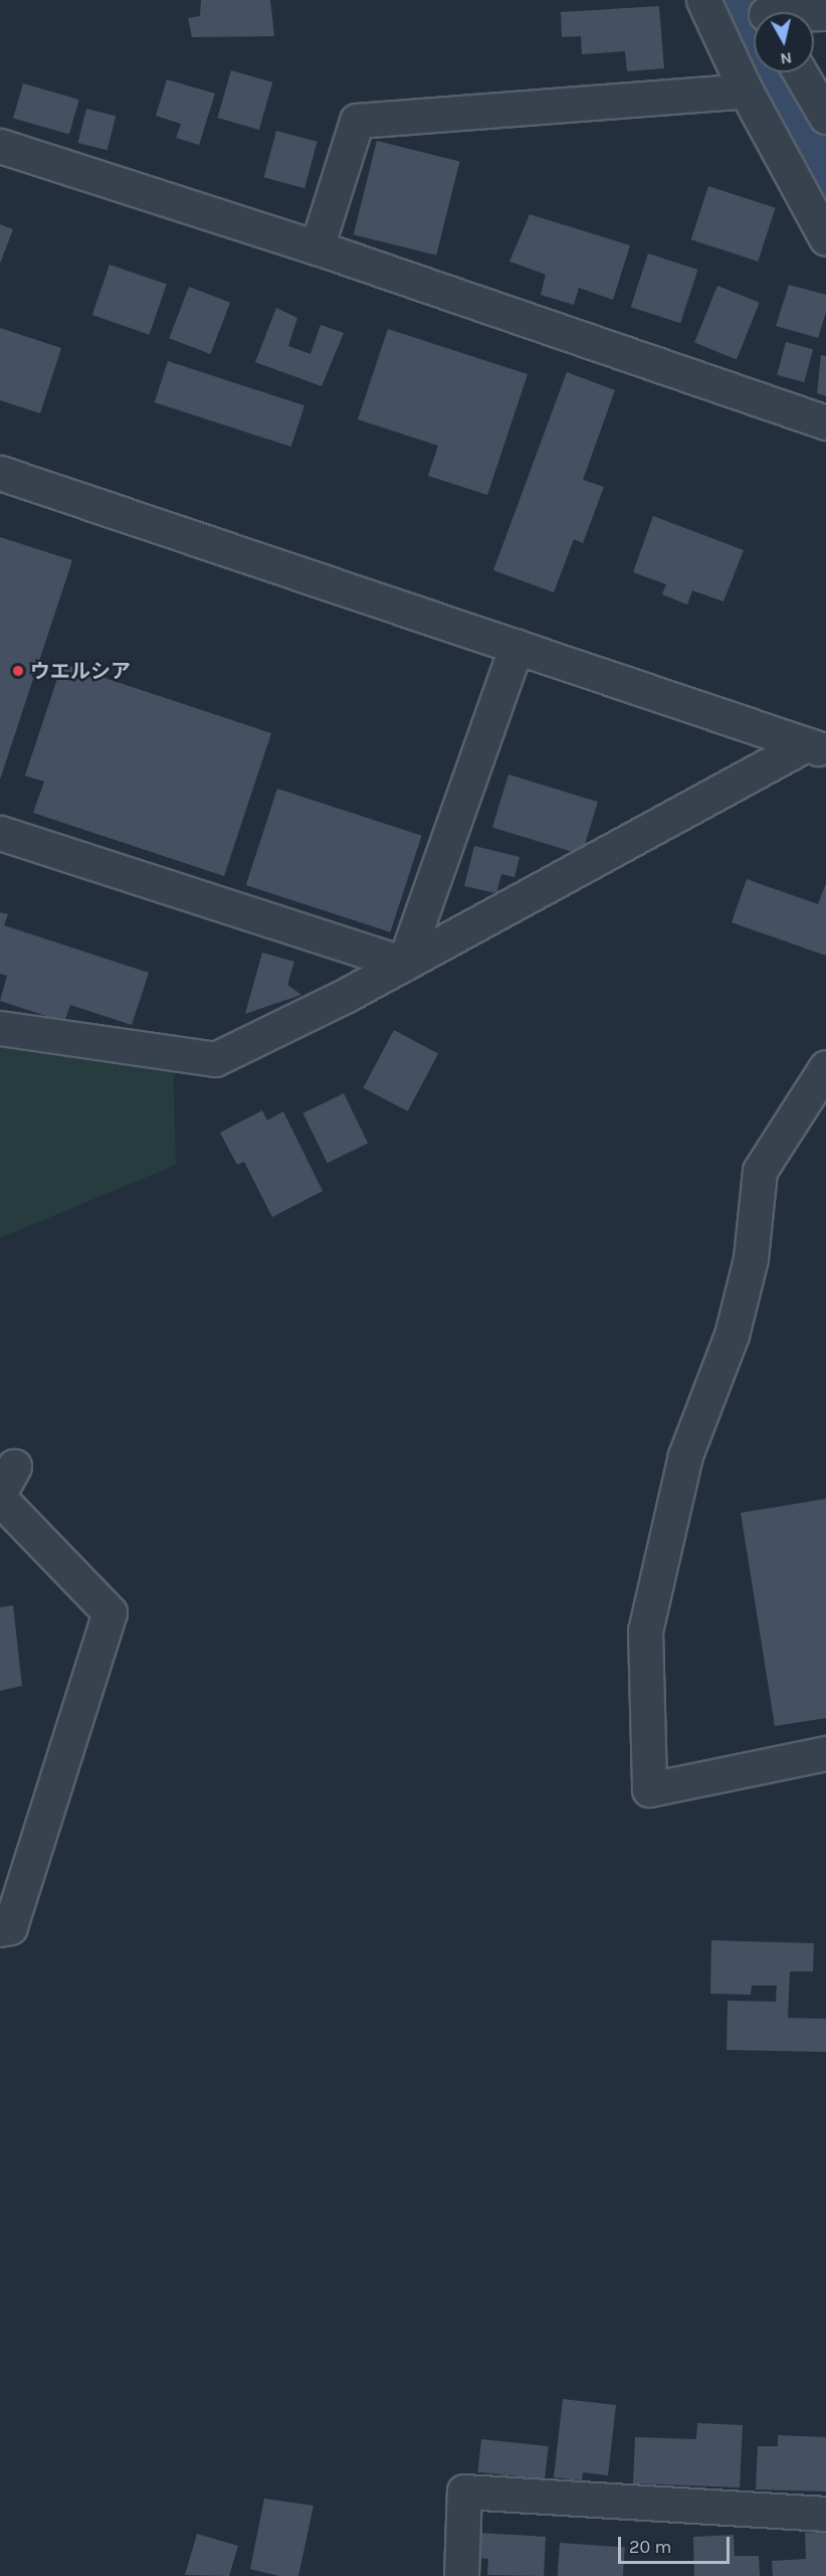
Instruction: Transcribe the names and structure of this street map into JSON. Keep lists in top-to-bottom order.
{
  "places": ["ウエルシア"],
  "scale_bar": "20 m",
  "north": "bottom"
}
